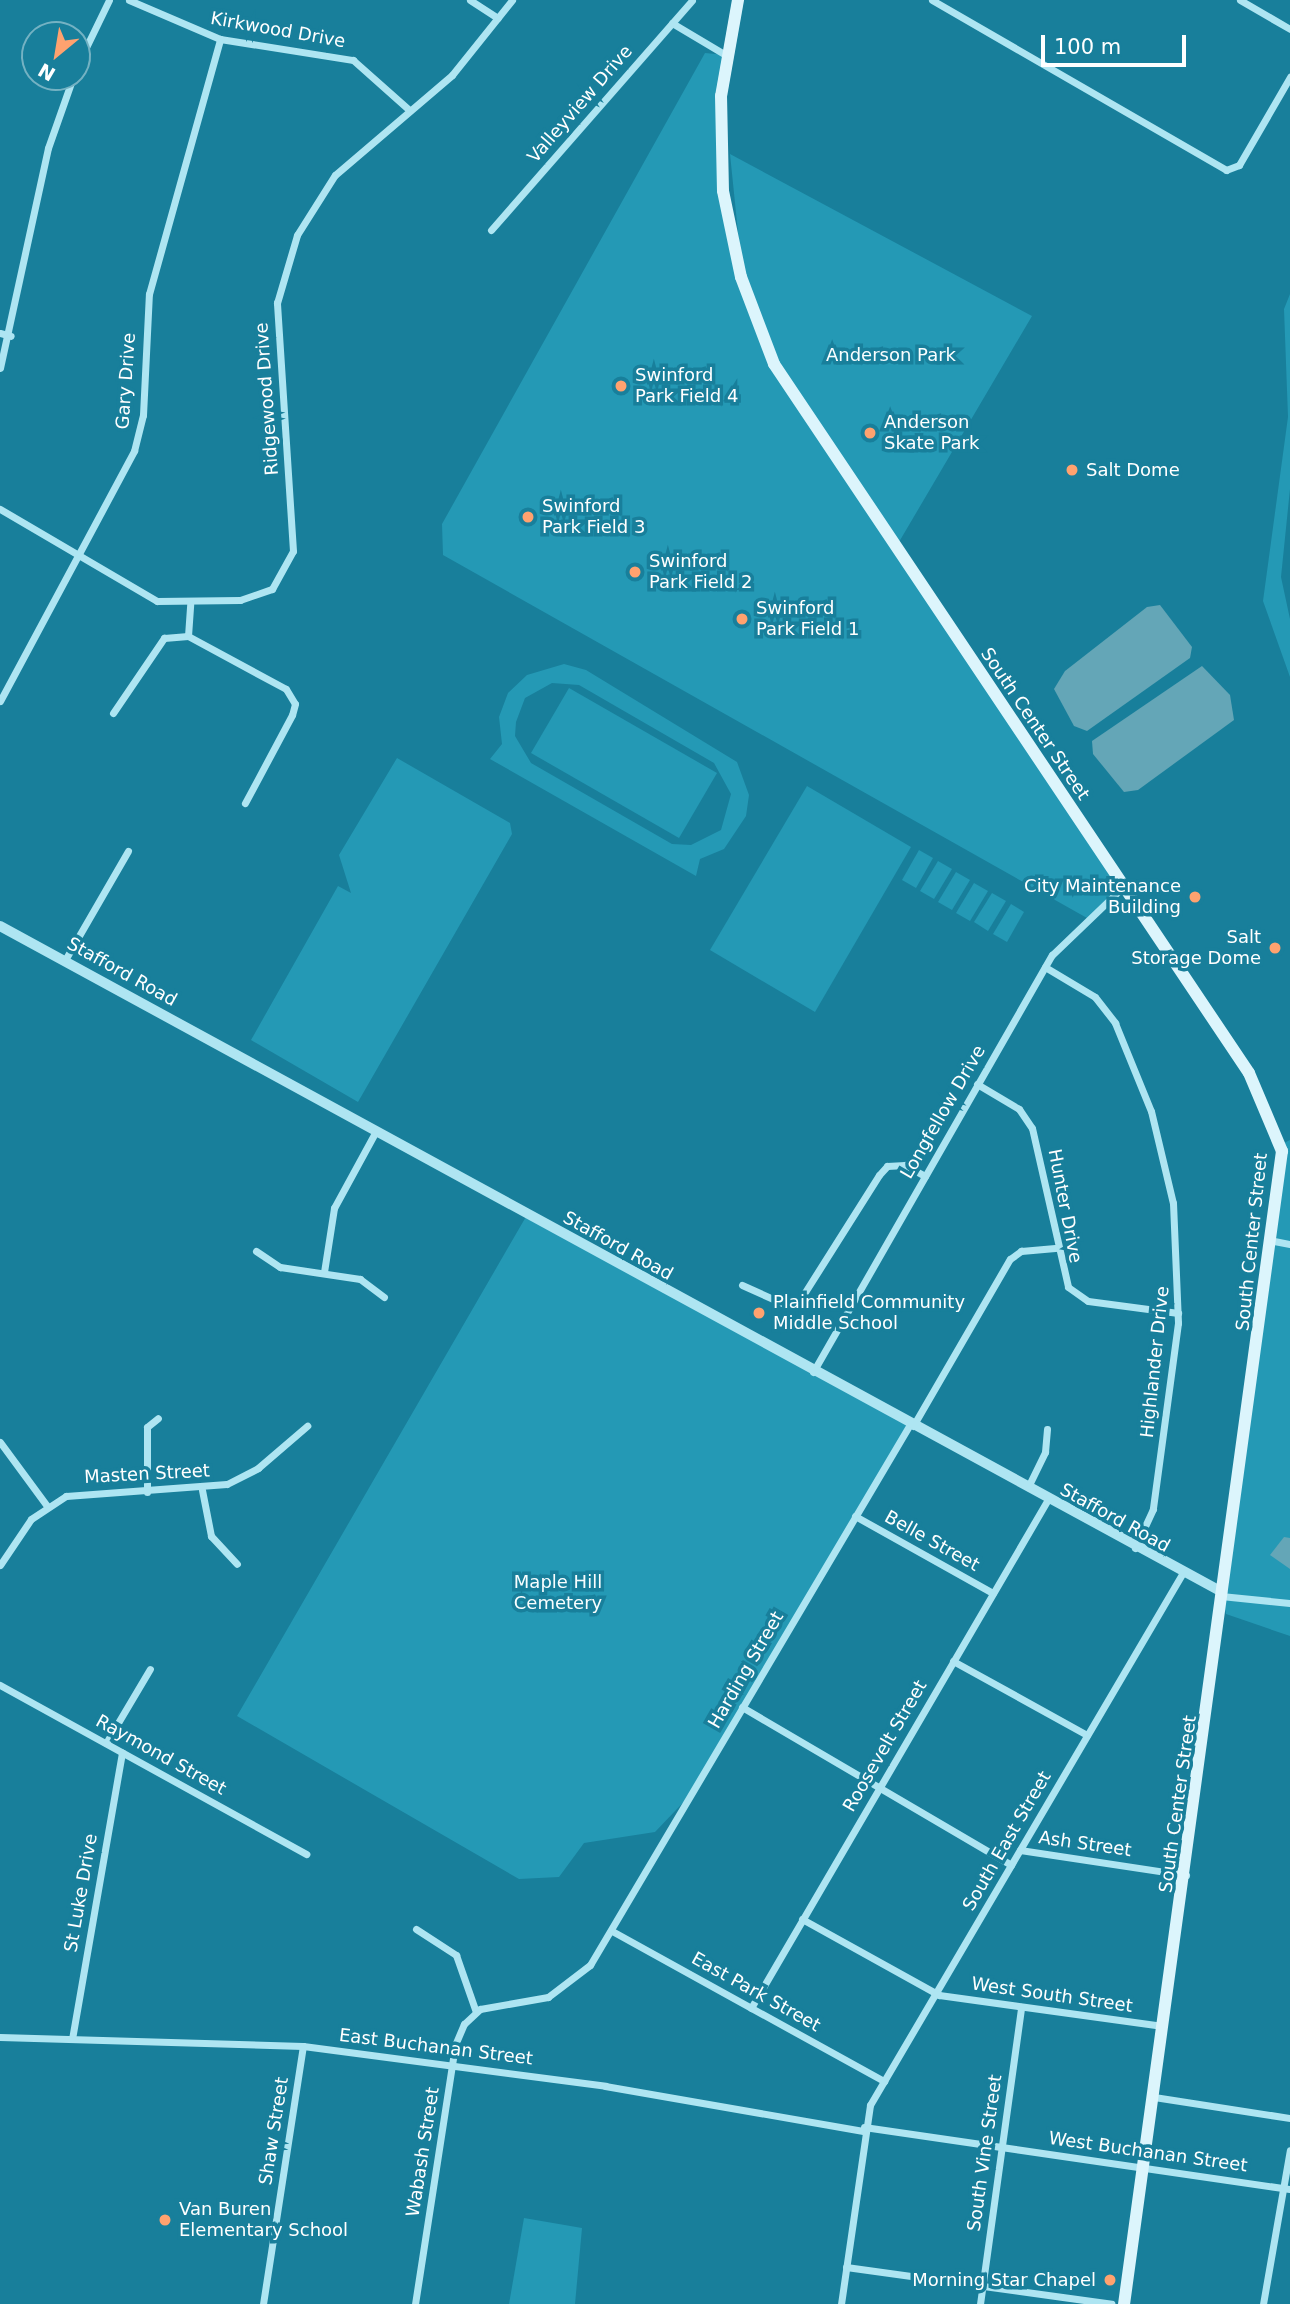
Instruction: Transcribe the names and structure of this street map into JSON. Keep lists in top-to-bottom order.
{
  "streets": {
    "main road": ["South Center Street"],
    "street": [
      "Kirkwood Drive",
      "Valleyview Drive",
      "Gary Drive",
      "Ridgewood Drive",
      "Stafford Road",
      "Longfellow Drive",
      "Hunter Drive",
      "Highlander Drive",
      "Masten Street",
      "Belle Street",
      "Harding Street",
      "Roosevelt Street",
      "Raymond Street",
      "South East Street",
      "Ash Street",
      "St Luke Drive",
      "East Park Street",
      "West South Street",
      "East Buchanan Street",
      "Shaw Street",
      "Wabash Street",
      "West Buchanan Street",
      "South Vine Street"
    ]
  },
  "crossings": [
    ["Kirkwood Drive", "Gary Drive"],
    ["Kirkwood Drive", "Ridgewood Drive"],
    ["Gary Drive", "Ridgewood Drive"],
    ["South Center Street", "Stafford Road"],
    ["South Center Street", "Longfellow Drive"],
    ["South Center Street", "Ash Street"],
    ["South Center Street", "West South Street"],
    ["South Center Street", "West Buchanan Street"],
    ["Stafford Road", "Longfellow Drive"],
    ["Stafford Road", "Highlander Drive"],
    ["Stafford Road", "Harding Street"],
    ["Stafford Road", "Roosevelt Street"],
    ["Stafford Road", "South East Street"],
    ["Longfellow Drive", "Hunter Drive"],
    ["Longfellow Drive", "Highlander Drive"],
    ["Hunter Drive", "Highlander Drive"],
    ["Hunter Drive", "Harding Street"],
    ["Belle Street", "Harding Street"],
    ["Belle Street", "Roosevelt Street"],
    ["Harding Street", "East Park Street"],
    ["Roosevelt Street", "East Park Street"],
    ["Roosevelt Street", "West South Street"],
    ["Raymond Street", "St Luke Drive"],
    ["South East Street", "Ash Street"],
    ["South East Street", "East Park Street"],
    ["South East Street", "West South Street"],
    ["South East Street", "East Buchanan Street"],
    ["St Luke Drive", "East Buchanan Street"],
    ["West South Street", "South Vine Street"],
    ["East Buchanan Street", "Shaw Street"],
    ["East Buchanan Street", "Wabash Street"],
    ["East Buchanan Street", "West Buchanan Street"],
    ["East Buchanan Street", "South Vine Street"],
    ["West Buchanan Street", "South Vine Street"]
  ],
  "parks": ["Anderson Park", "Maple Hill Cemetery"],
  "places": [
    "Swinford Park Field 4",
    "Anderson Skate Park",
    "Salt Dome",
    "Swinford Park Field 3",
    "Swinford Park Field 2",
    "Swinford Park Field 1",
    "City Maintenance Building",
    "Salt Storage Dome",
    "Plainfield Community Middle School",
    "Van Buren Elementary School",
    "Morning Star Chapel"
  ],
  "scale_bar": "100 m",
  "north": "bottom left"
}
